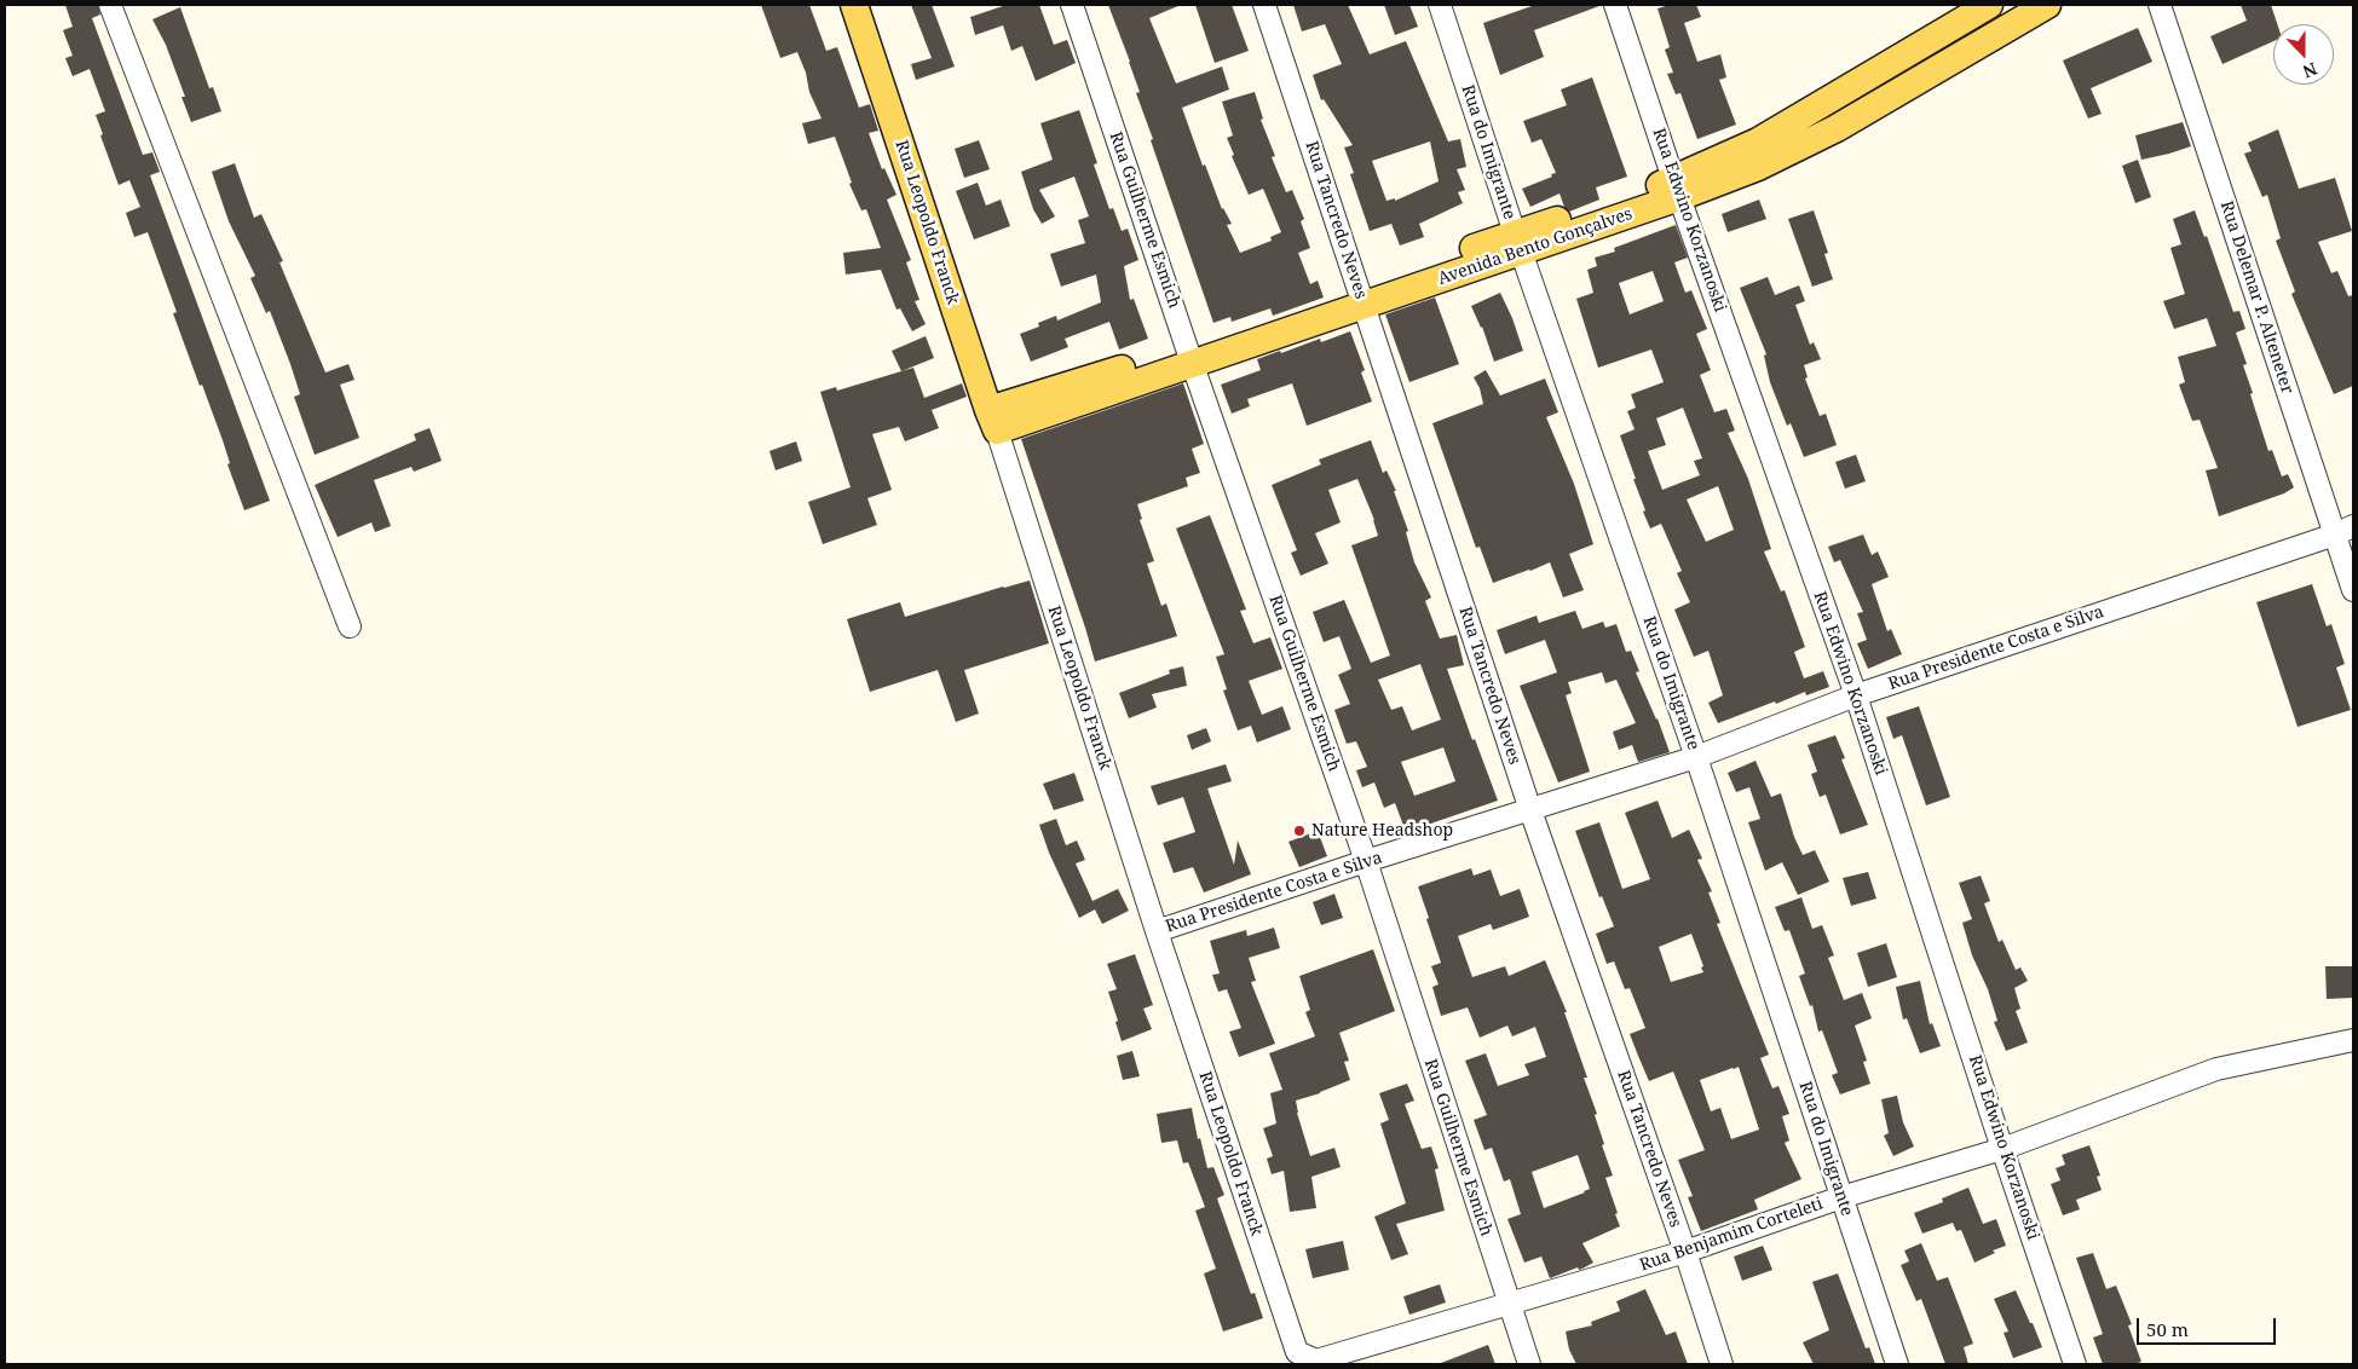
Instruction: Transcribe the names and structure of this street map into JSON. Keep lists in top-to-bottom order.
{
  "streets": {
    "main road": ["Rua Leopoldo Franck", "Avenida Bento Gonçalves"],
    "street": [
      "Rua do Imigrante",
      "Rua Guilherme Esmich",
      "Rua Tancredo Neves",
      "Rua Edwino Korzanoski",
      "Rua Delemar P. Alteneter",
      "Rua Presidente Costa e Silva",
      "Rua Benjamim Corteleti"
    ]
  },
  "crossings": [
    ["Rua do Imigrante", "Avenida Bento Gonçalves"],
    ["Rua do Imigrante", "Rua Presidente Costa e Silva"],
    ["Rua do Imigrante", "Rua Benjamim Corteleti"],
    ["Rua Guilherme Esmich", "Avenida Bento Gonçalves"],
    ["Rua Guilherme Esmich", "Rua Presidente Costa e Silva"],
    ["Rua Guilherme Esmich", "Rua Benjamim Corteleti"],
    ["Rua Tancredo Neves", "Avenida Bento Gonçalves"],
    ["Rua Tancredo Neves", "Rua Presidente Costa e Silva"],
    ["Rua Tancredo Neves", "Rua Benjamim Corteleti"],
    ["Rua Edwino Korzanoski", "Avenida Bento Gonçalves"],
    ["Rua Edwino Korzanoski", "Rua Presidente Costa e Silva"],
    ["Rua Edwino Korzanoski", "Rua Benjamim Corteleti"],
    ["Rua Leopoldo Franck", "Avenida Bento Gonçalves"],
    ["Rua Leopoldo Franck", "Rua Presidente Costa e Silva"],
    ["Rua Leopoldo Franck", "Rua Benjamim Corteleti"],
    ["Rua Delemar P. Alteneter", "Rua Presidente Costa e Silva"]
  ],
  "places": ["Nature Headshop"],
  "scale_bar": "50 m",
  "north": "bottom"
}
